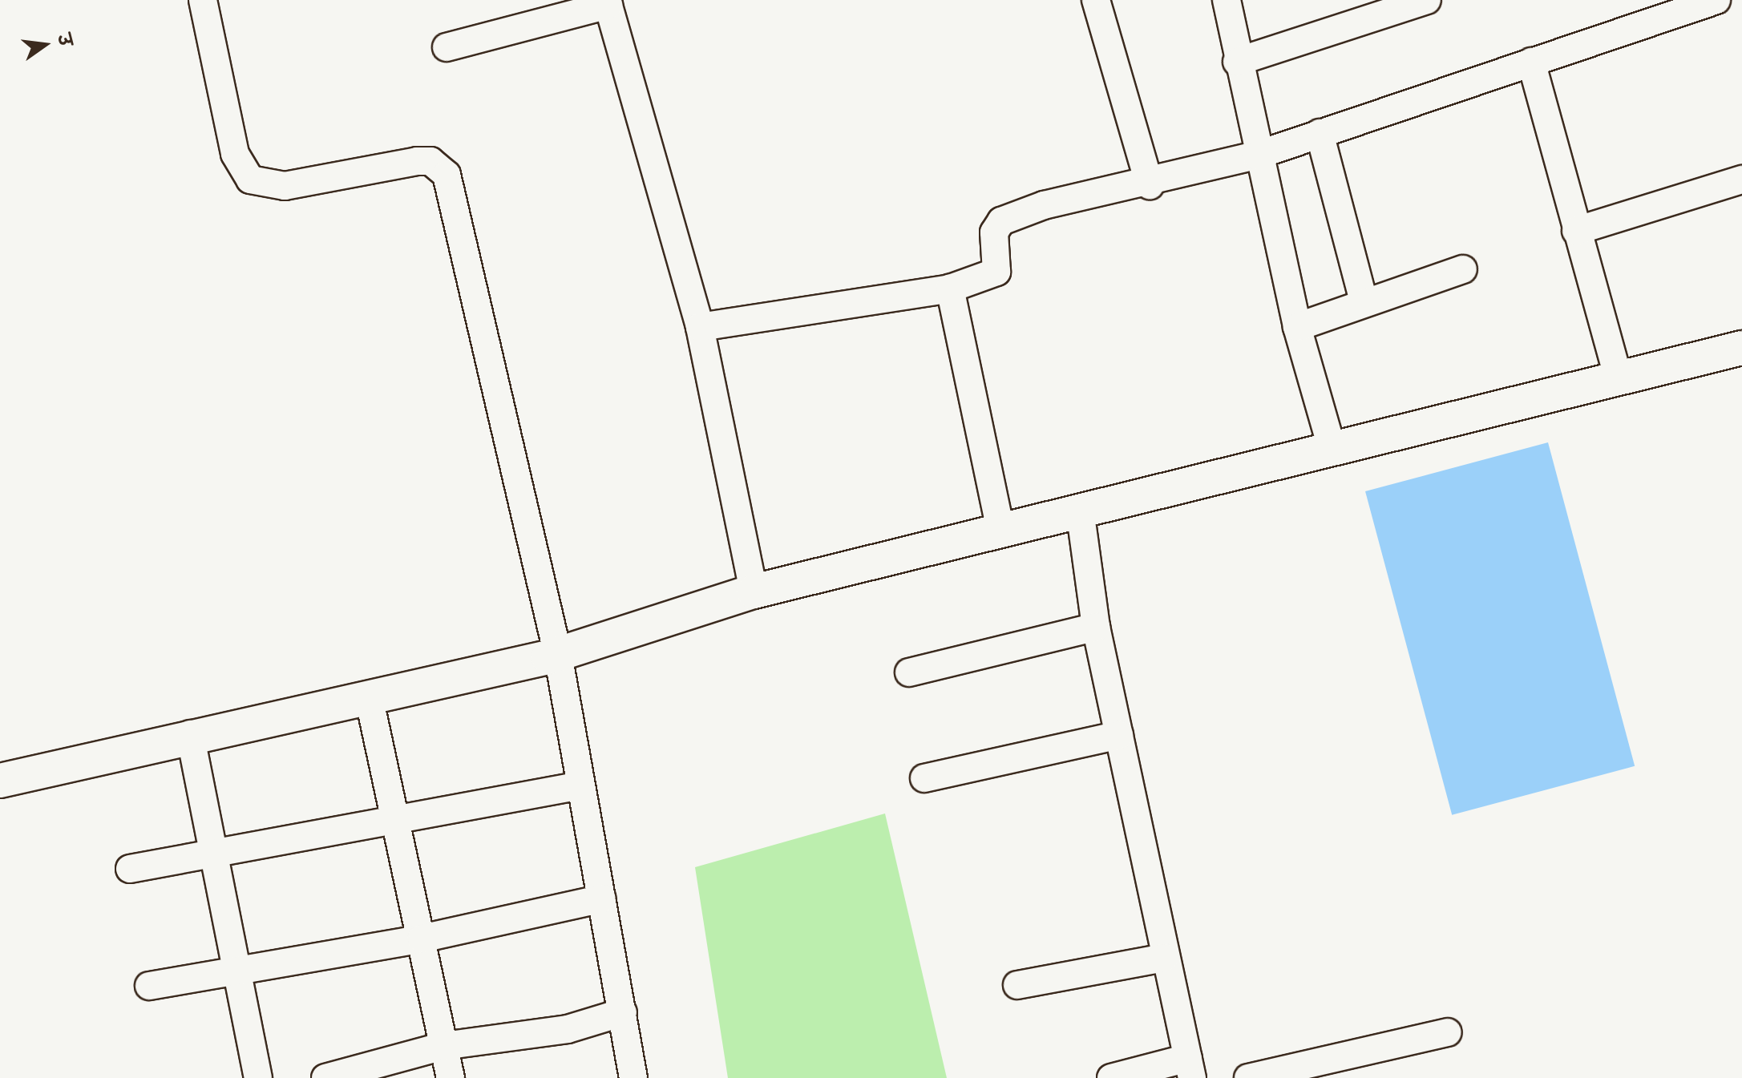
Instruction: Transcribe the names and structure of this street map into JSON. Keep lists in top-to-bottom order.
{
  "north": "right"
}
